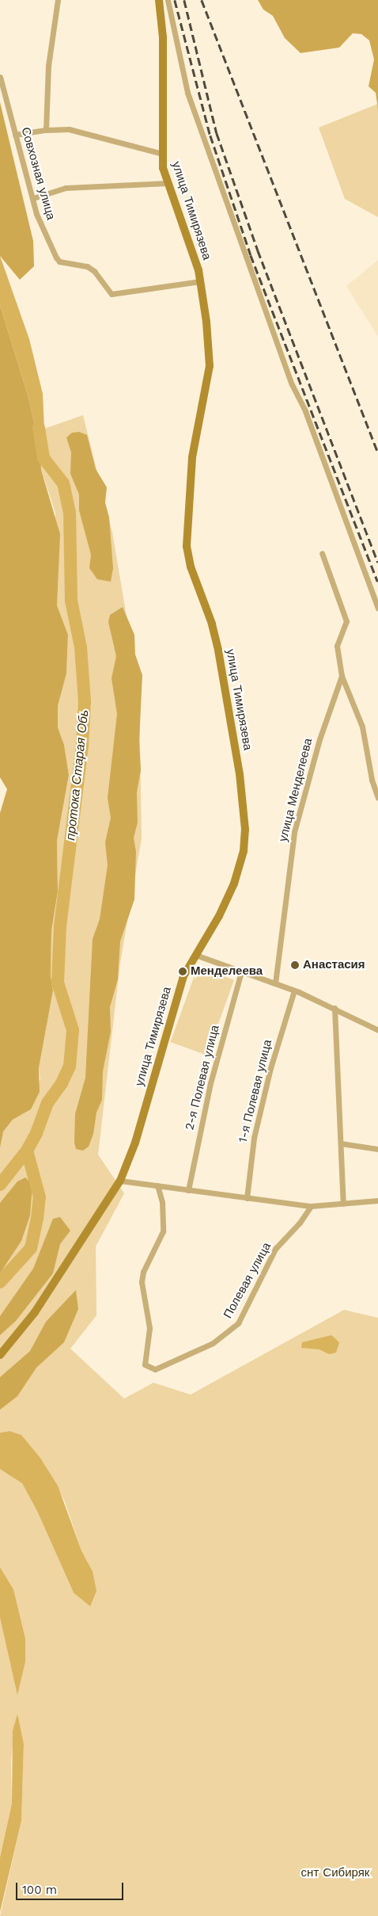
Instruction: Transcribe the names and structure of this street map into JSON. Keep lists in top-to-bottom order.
{
  "streets": {
    "street": [
      "Совхозная улица",
      "улица Тимирязева",
      "улица Менделеева",
      "2-я Полевая улица",
      "1-я Полевая улица",
      "Полевая улица"
    ]
  },
  "crossings": [
    ["Совхозная улица", "улица Тимирязева"]
  ],
  "water": ["протока Старая Обь"],
  "parks": ["снт Сибиряк"],
  "places": ["Анастасия", "Менделеева"],
  "scale_bar": "100 m"
}
